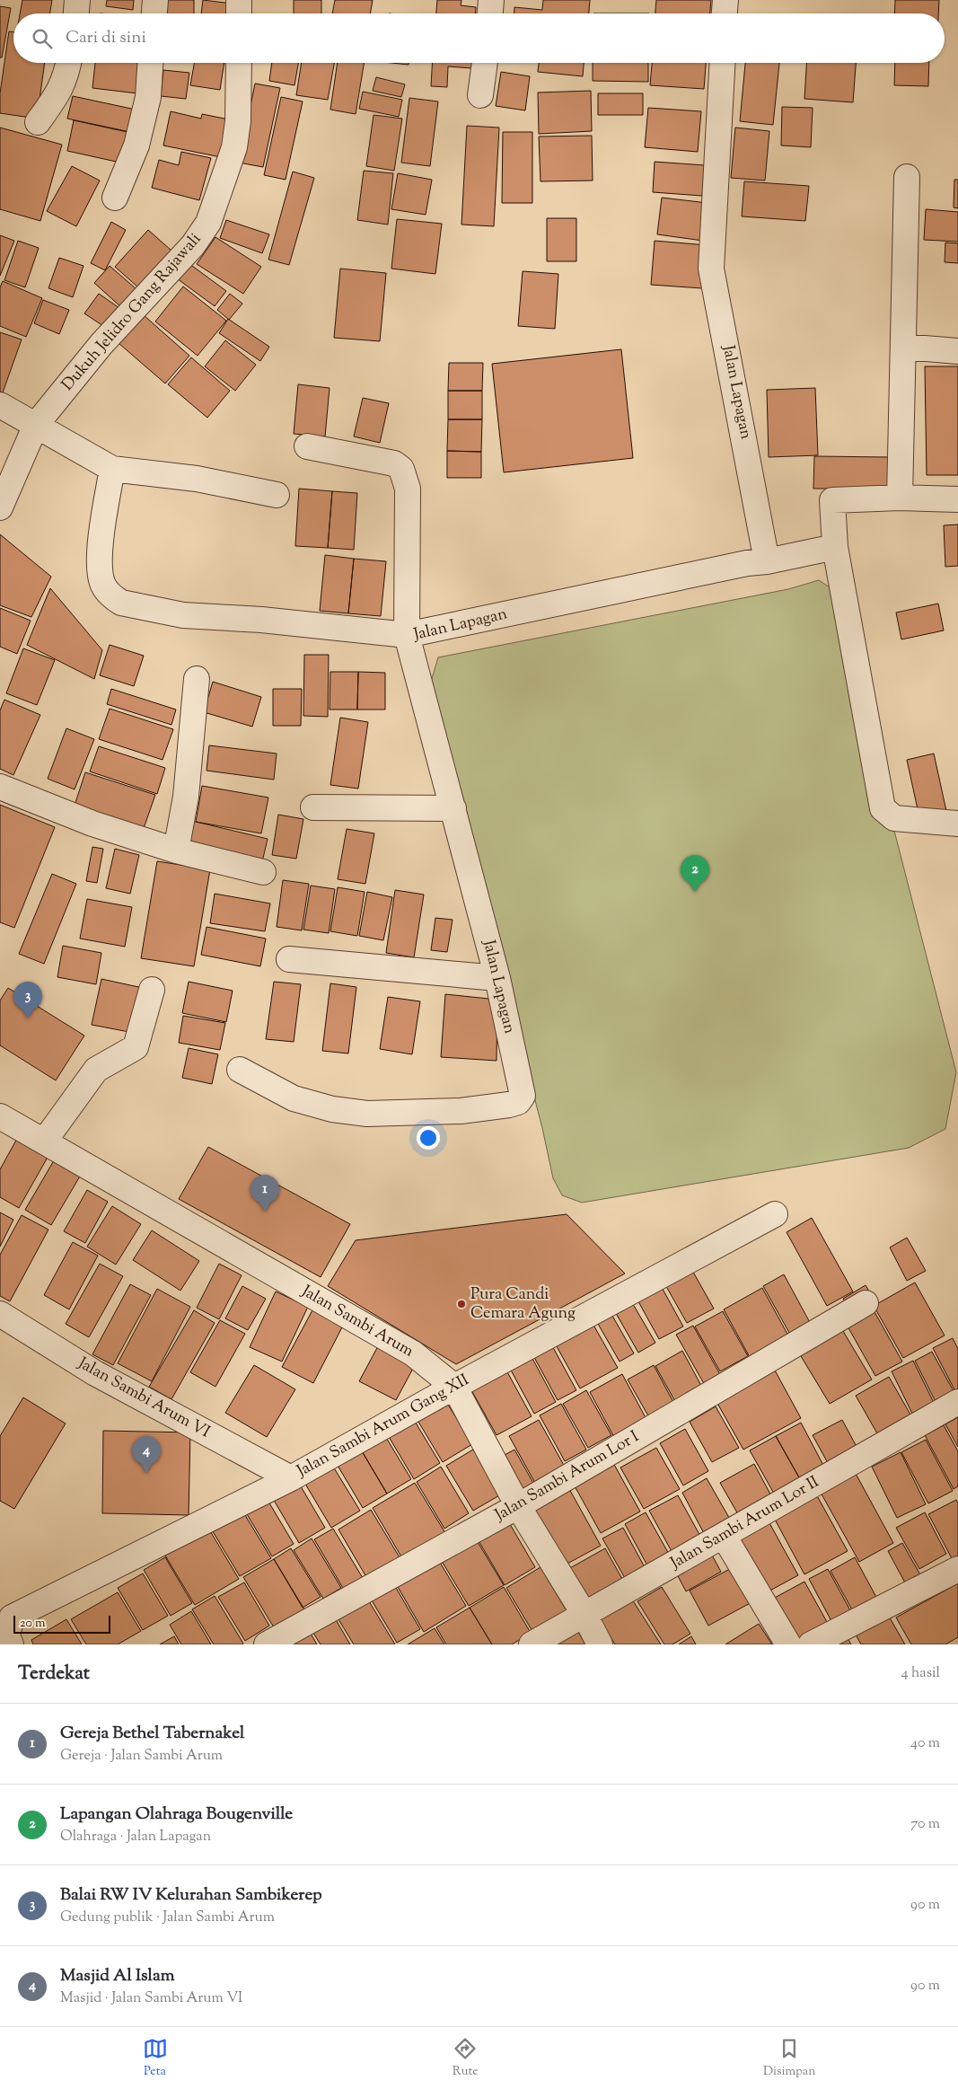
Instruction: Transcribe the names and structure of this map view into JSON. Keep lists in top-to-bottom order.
{
  "streets": {
    "street": [
      "Dukuh Jelidro Gang Rajawali",
      "Jalan Lapagan",
      "Jalan Sambi Arum",
      "Jalan Sambi Arum VI",
      "Jalan Sambi Arum Gang XII",
      "Jalan Sambi Arum Lor I",
      "Jalan Sambi Arum Lor II"
    ]
  },
  "crossings": [
    ["Jalan Sambi Arum", "Jalan Sambi Arum Gang XII"],
    ["Jalan Sambi Arum", "Jalan Sambi Arum Lor I"],
    ["Jalan Sambi Arum", "Jalan Sambi Arum Lor II"],
    ["Jalan Sambi Arum VI", "Jalan Sambi Arum Gang XII"]
  ],
  "places": ["Pura Candi Cemara Agung"],
  "scale_bar": "20 m",
  "page": {
    "search": "Cari di sini",
    "pins": [
      "2",
      "3",
      "1",
      "4"
    ],
    "scale": "20 m",
    "heading": ["Terdekat", "4 hasil"],
    "list": [
      {
        "mark": "1",
        "name": "Gereja Bethel Tabernakel",
        "note": "Gereja · Jalan Sambi Arum",
        "value": "40 m"
      },
      {
        "mark": "2",
        "name": "Lapangan Olahraga Bougenville",
        "note": "Olahraga · Jalan Lapagan",
        "value": "70 m"
      },
      {
        "mark": "3",
        "name": "Balai RW IV Kelurahan Sambikerep",
        "note": "Gedung publik · Jalan Sambi Arum",
        "value": "90 m"
      },
      {
        "mark": "4",
        "name": "Masjid Al Islam",
        "note": "Masjid · Jalan Sambi Arum VI",
        "value": "90 m"
      }
    ],
    "nav": ["Peta", "Rute", "Disimpan"]
  }
}
